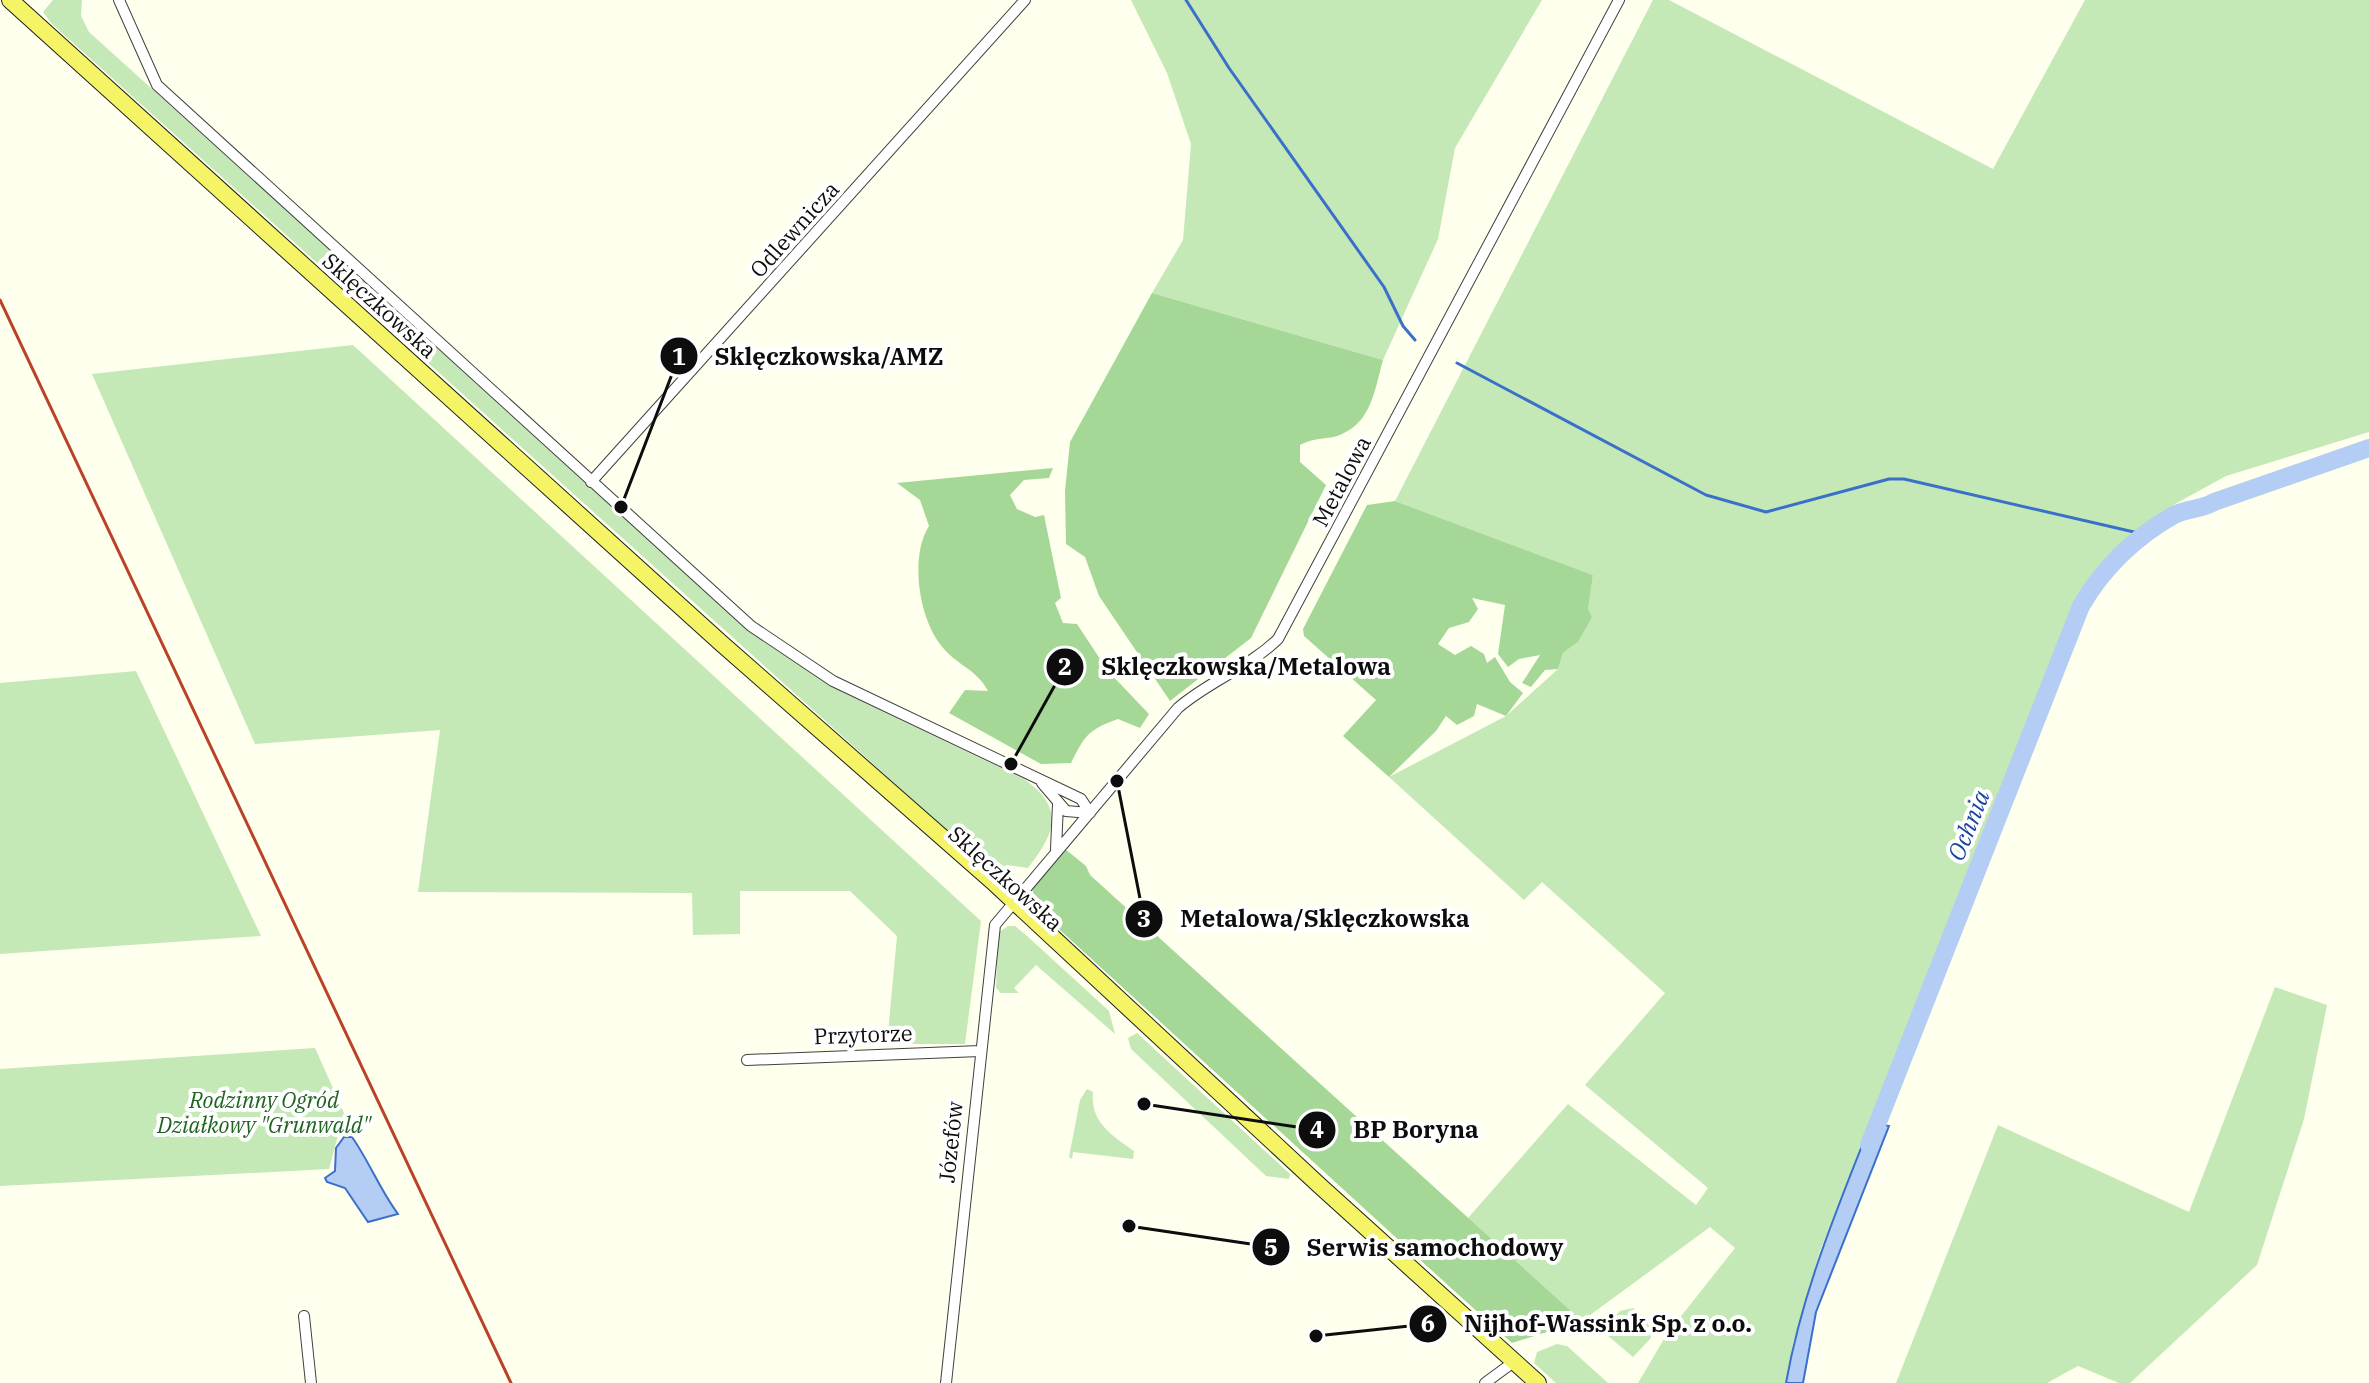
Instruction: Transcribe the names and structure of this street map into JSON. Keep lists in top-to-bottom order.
{
  "streets": {
    "main road": ["Sklęczkowska"],
    "street": [
      "Odlewnicza",
      "Metalowa",
      "Przytorze",
      "Józefów"
    ]
  },
  "crossings": [
    ["Sklęczkowska", "Metalowa"],
    ["Sklęczkowska", "Józefów"],
    ["Metalowa", "Józefów"],
    ["Przytorze", "Józefów"]
  ],
  "water": ["Ochnia"],
  "parks": ["Rodzinny Ogród Działkowy \"Grunwald\""],
  "places": [
    "Sklęczkowska/AMZ",
    "Sklęczkowska/Metalowa",
    "Metalowa/Sklęczkowska",
    "BP Boryna",
    "Serwis samochodowy",
    "Nijhof-Wassink Sp. z o.o."
  ]
}
